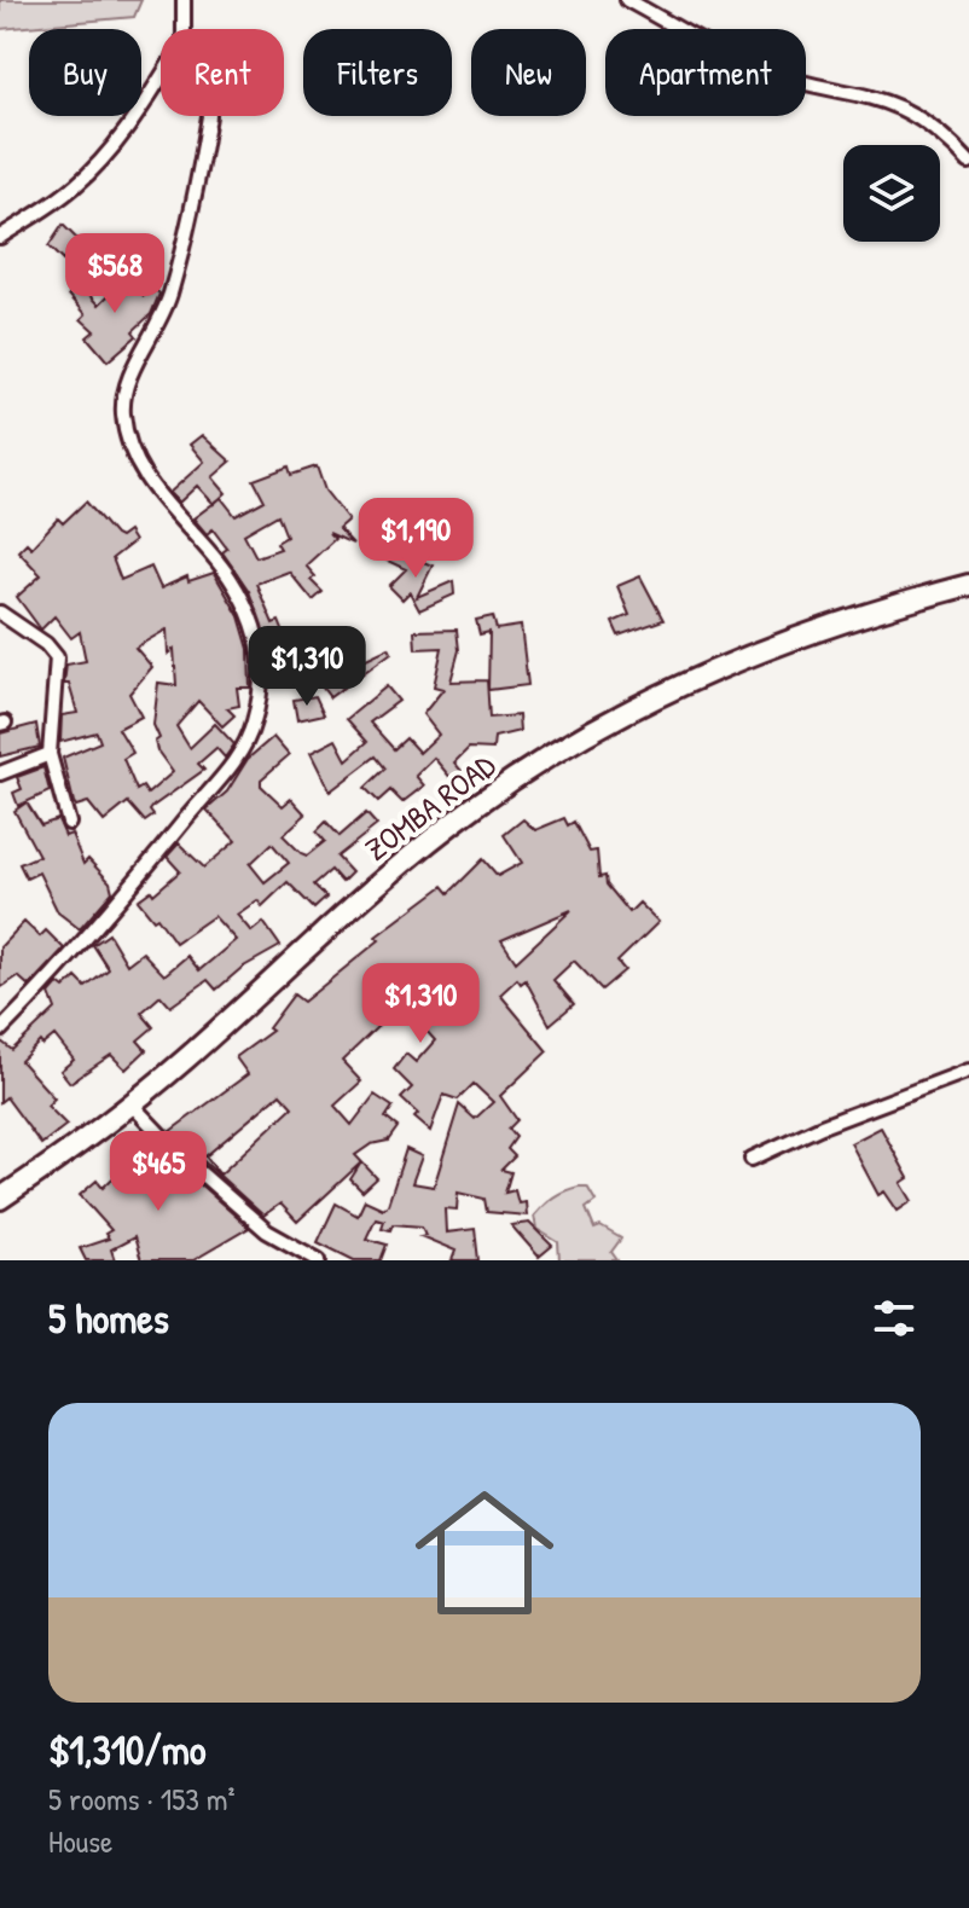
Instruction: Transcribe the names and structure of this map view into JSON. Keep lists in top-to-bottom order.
{
  "streets": {
    "highway": ["ZOMBA ROAD"]
  },
  "page": {
    "chip": [
      "Buy",
      "Rent",
      "Filters",
      "New",
      "Apartment"
    ],
    "price": [
      "$568",
      "$1,190",
      "$1,310",
      "$1,310",
      "$465"
    ],
    "heading": "5 homes",
    "list": [
      {
        "name": "$1,310/mo",
        "note": "5 rooms · 153 m² · House"
      }
    ]
  }
}
